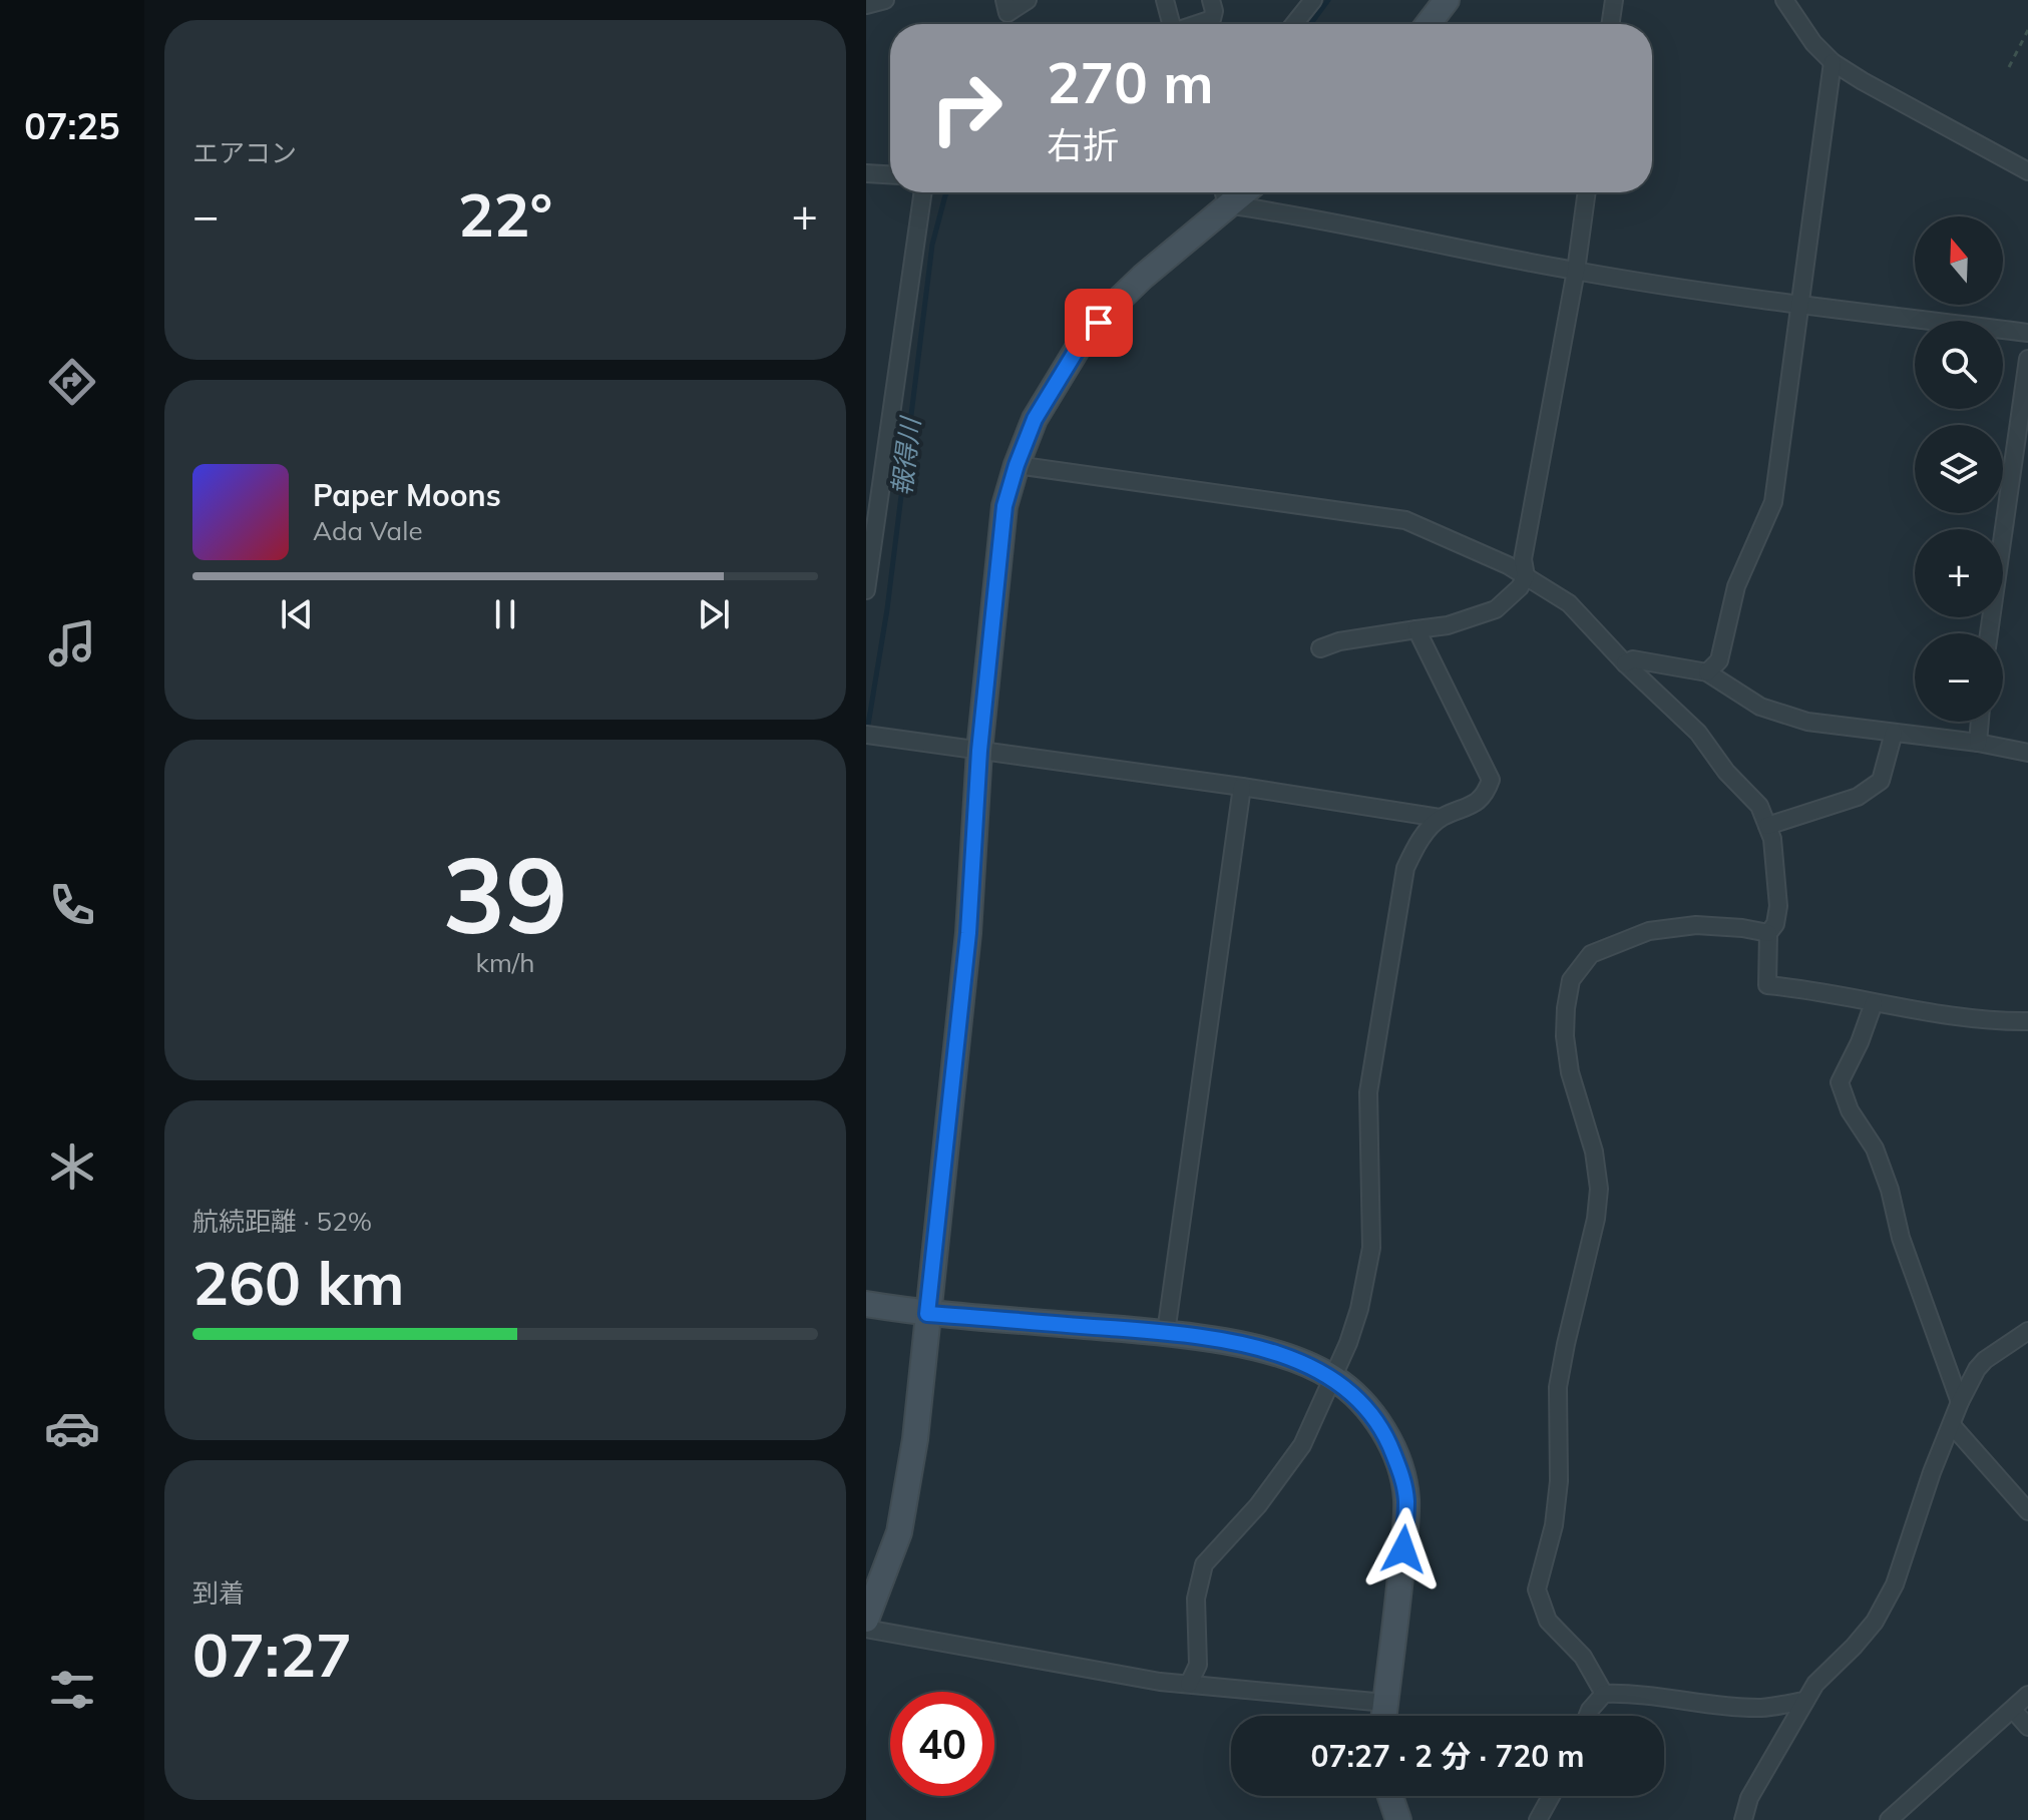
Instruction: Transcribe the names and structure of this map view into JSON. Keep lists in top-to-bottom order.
{
  "water": ["報得川"],
  "north": "top",
  "page": {
    "tabs": "07:25",
    "tile": [
      "エアコン",
      ["39", "km/h"],
      ["航続距離 · 52%", "260 km"],
      ["到着", "07:27"]
    ],
    "turn": ["270 m", "右折"],
    "heat": ["−", "22°", "+"],
    "map_buttons": ["+", "−"],
    "song": ["Paper Moons", "Ada Vale"],
    "limit": "40",
    "trip": "07:27 · 2 分 · 720 m"
  }
}
